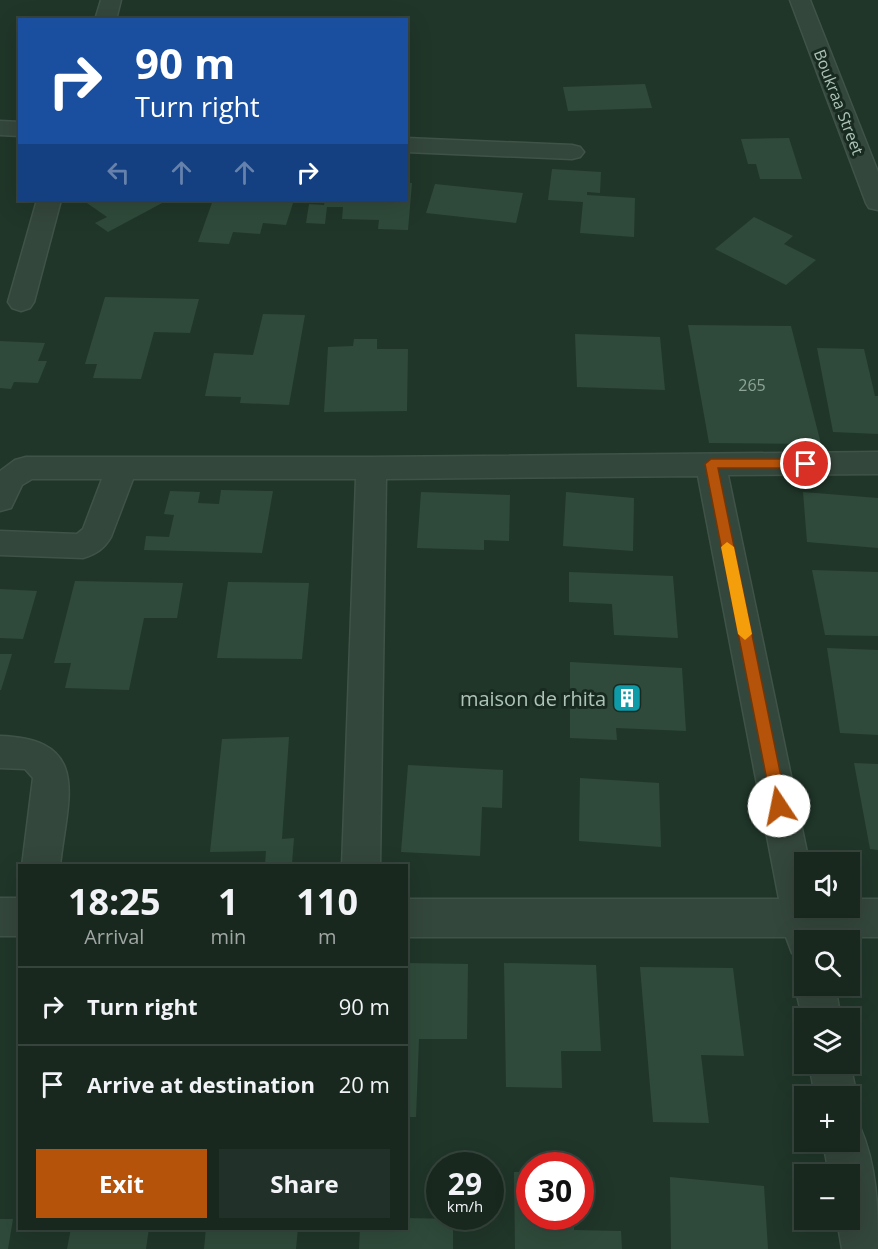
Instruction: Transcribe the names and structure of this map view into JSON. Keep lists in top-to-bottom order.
{
  "streets": {
    "street": ["Boukraa Street"]
  },
  "places": {
    "building": ["maison de rhita"]
  },
  "house_numbers": ["265"],
  "page": {
    "turn": ["90 m", "Turn right"],
    "map_buttons": ["+", "−"],
    "eta": [
      "18:25",
      "Arrival",
      "1",
      "min",
      "110",
      "m"
    ],
    "list": [
      {
        "name": "Turn right",
        "value": "90 m"
      },
      {
        "name": "Arrive at destination",
        "value": "20 m"
      }
    ],
    "buttons": ["Exit", "Share"],
    "speed": "29 km/h",
    "limit": "30"
  }
}
